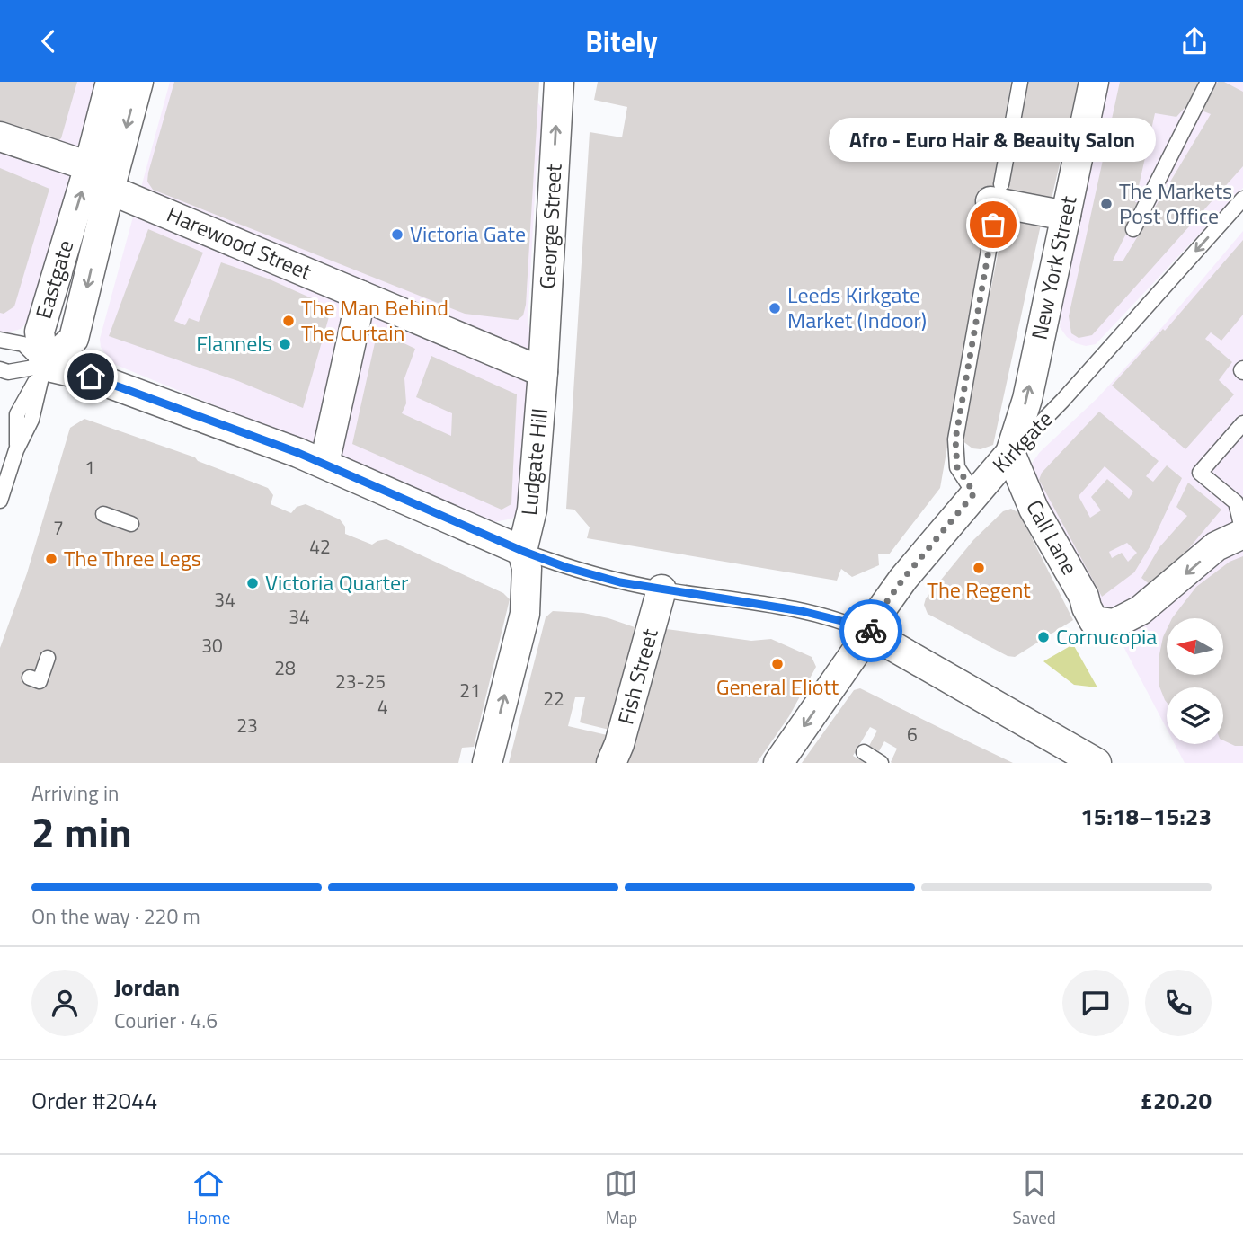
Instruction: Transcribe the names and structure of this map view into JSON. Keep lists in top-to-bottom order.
{
  "streets": {
    "street": [
      "George Street",
      "Harewood Street",
      "New York Street",
      "Eastgate",
      "Kirkgate",
      "Ludgate Hill",
      "Call Lane",
      "Fish Street"
    ]
  },
  "crossings": [
    ["George Street", "Harewood Street"],
    ["George Street", "Ludgate Hill"],
    ["Harewood Street", "Eastgate"],
    ["Harewood Street", "Ludgate Hill"],
    ["New York Street", "Kirkgate"],
    ["New York Street", "Call Lane"],
    ["Kirkgate", "Call Lane"]
  ],
  "one_way": ["George Street", "New York Street", "Kirkgate"],
  "places": [
    "The Markets Post Office",
    "Afro - Euro Hair & Beauity Salon",
    "Victoria Gate",
    "Leeds Kirkgate Market (Indoor)",
    "The Man Behind The Curtain",
    "Flannels",
    "The Three Legs",
    "The Regent",
    "Victoria Quarter",
    "Cornucopia",
    "General Eliott"
  ],
  "house_numbers": [
    "1",
    "7",
    "42",
    "34",
    "34",
    "30",
    "28",
    "23-25",
    "21",
    "22",
    "4",
    "23",
    "6"
  ],
  "north": "left",
  "page": {
    "header": "Bitely",
    "bubble": "Afro - Euro Hair & Beauity Salon",
    "heading": ["2 min", "Arriving in", "15:18–15:23"],
    "panel": [
      "Jordan",
      "Courier · 4.6",
      "Order #2044",
      "£20.20"
    ],
    "bar": "On the way · 220 m",
    "tabs": ["Home", "Map", "Saved"]
  }
}
